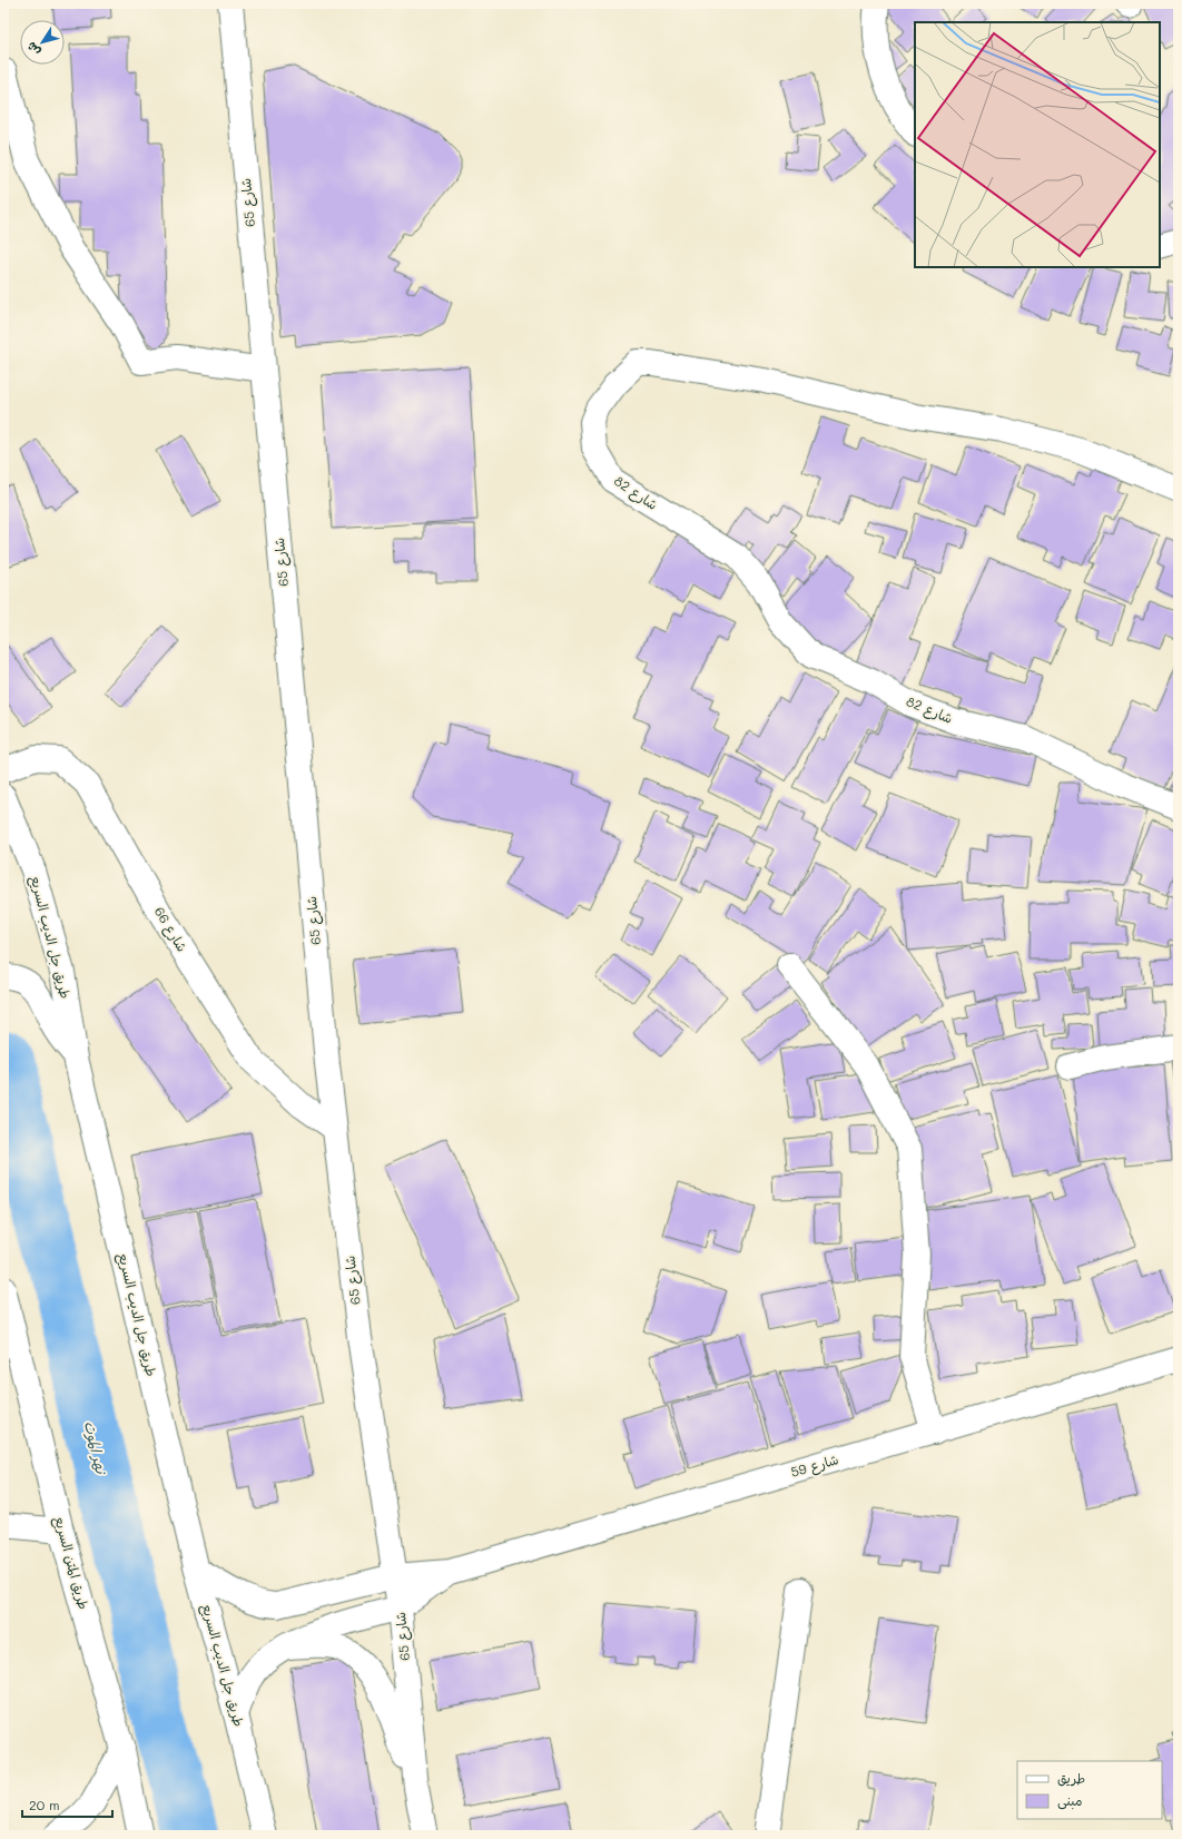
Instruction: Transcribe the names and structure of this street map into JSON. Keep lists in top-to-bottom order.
{
  "streets": {
    "main road": [
      "شارع 65",
      "شارع 82",
      "شارع 66",
      "طريق جل الديب السريع",
      "شارع 59",
      "طريق المتن السريع"
    ]
  },
  "crossings": [
    ["شارع 65", "شارع 66"],
    ["شارع 65", "شارع 59"],
    ["طريق جل الديب السريع", "شارع 59"]
  ],
  "water": ["نهر الموت"],
  "legend": ["طريق", "مبنى"],
  "scale_bar": "20 m",
  "north": "bottom left"
}
